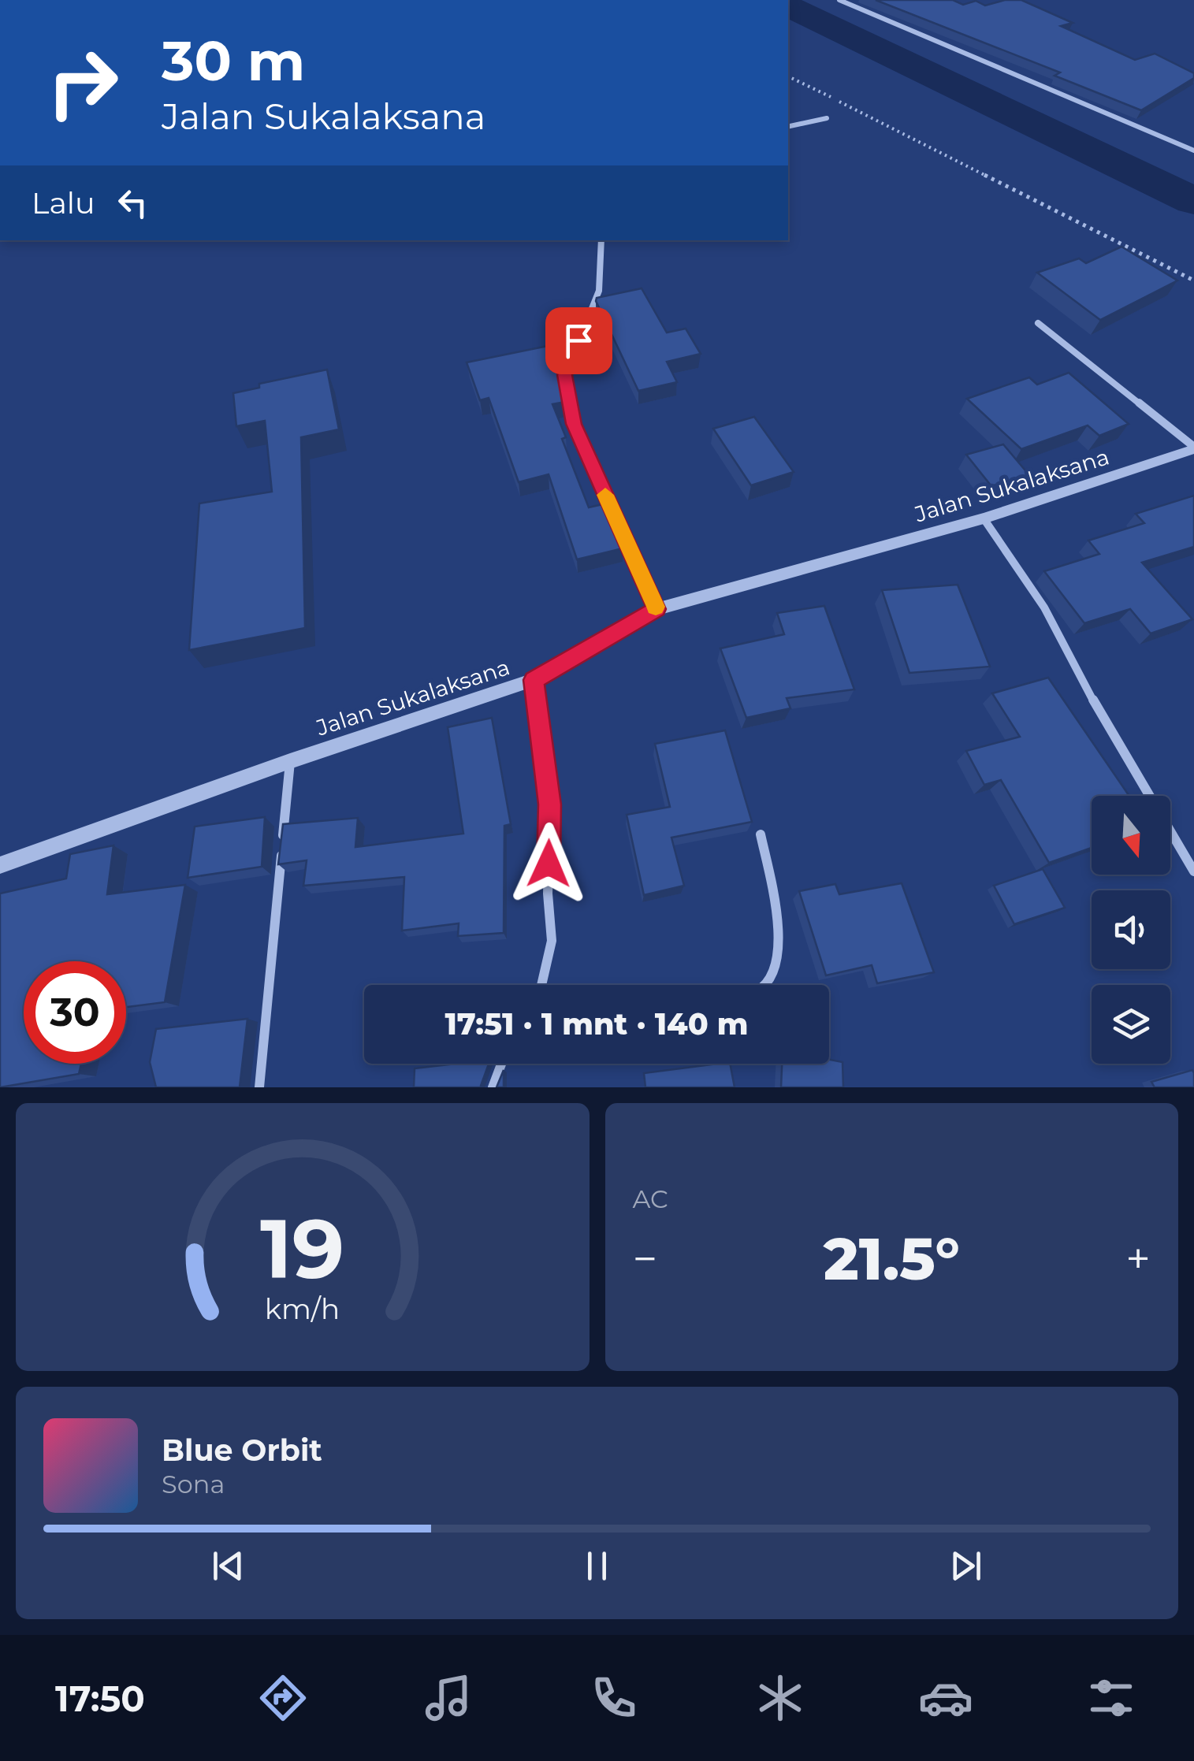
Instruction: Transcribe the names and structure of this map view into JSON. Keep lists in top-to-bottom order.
{
  "streets": {
    "street": ["Jalan Sukalaksana"]
  },
  "north": "bottom",
  "page": {
    "turn": ["30 m", "Jalan Sukalaksana"],
    "then": "Lalu",
    "limit": "30",
    "trip": "17:51 · 1 mnt · 140 m",
    "tile": "AC",
    "heat": ["−", "21.5°", "+"],
    "song": ["Blue Orbit", "Sona"],
    "tabs": "17:50",
    "gauge": ["19", "km/h"]
  }
}
